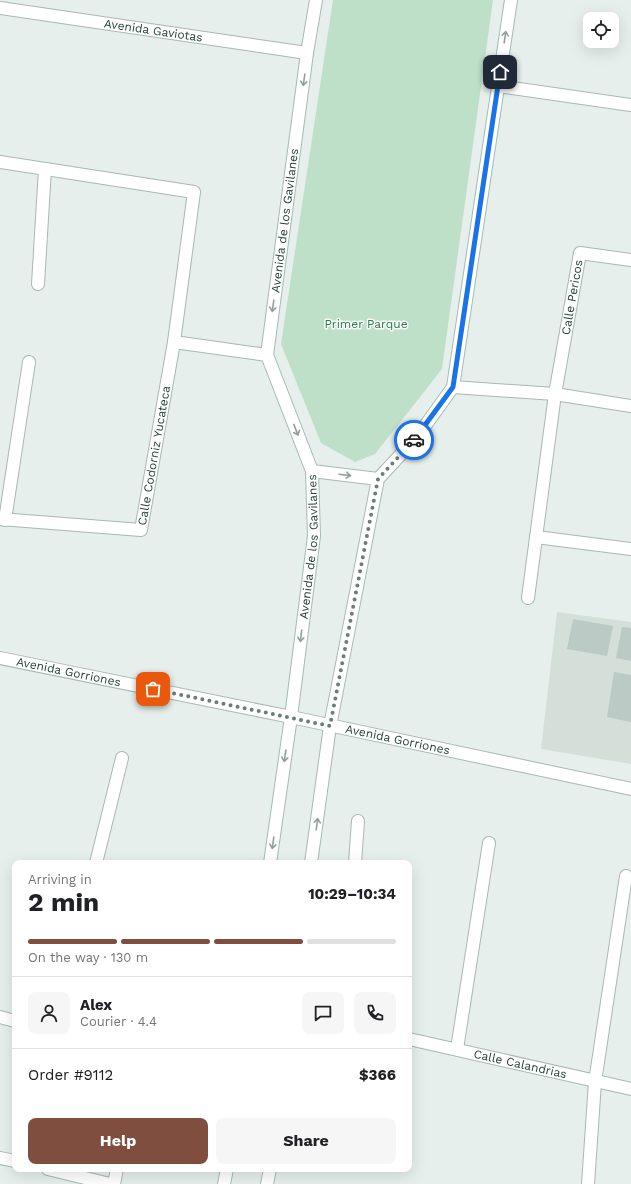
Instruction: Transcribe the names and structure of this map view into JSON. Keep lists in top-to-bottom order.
{
  "streets": {
    "street": [
      "Avenida Gaviotas",
      "Avenida de los Gavilanes",
      "Calle Pericos",
      "Calle Codorniz Yucateca",
      "Avenida Gorriones",
      "Calle Calandrias"
    ]
  },
  "crossings": [
    ["Avenida Gaviotas", "Avenida de los Gavilanes"],
    ["Avenida de los Gavilanes", "Avenida Gorriones"]
  ],
  "parks": ["Primer Parque"],
  "page": {
    "heading": ["2 min", "Arriving in", "10:29–10:34"],
    "panel": [
      "Alex",
      "Courier · 4.4",
      "Order #9112",
      "$366"
    ],
    "bar": "On the way · 130 m",
    "buttons": ["Help", "Share"]
  }
}
